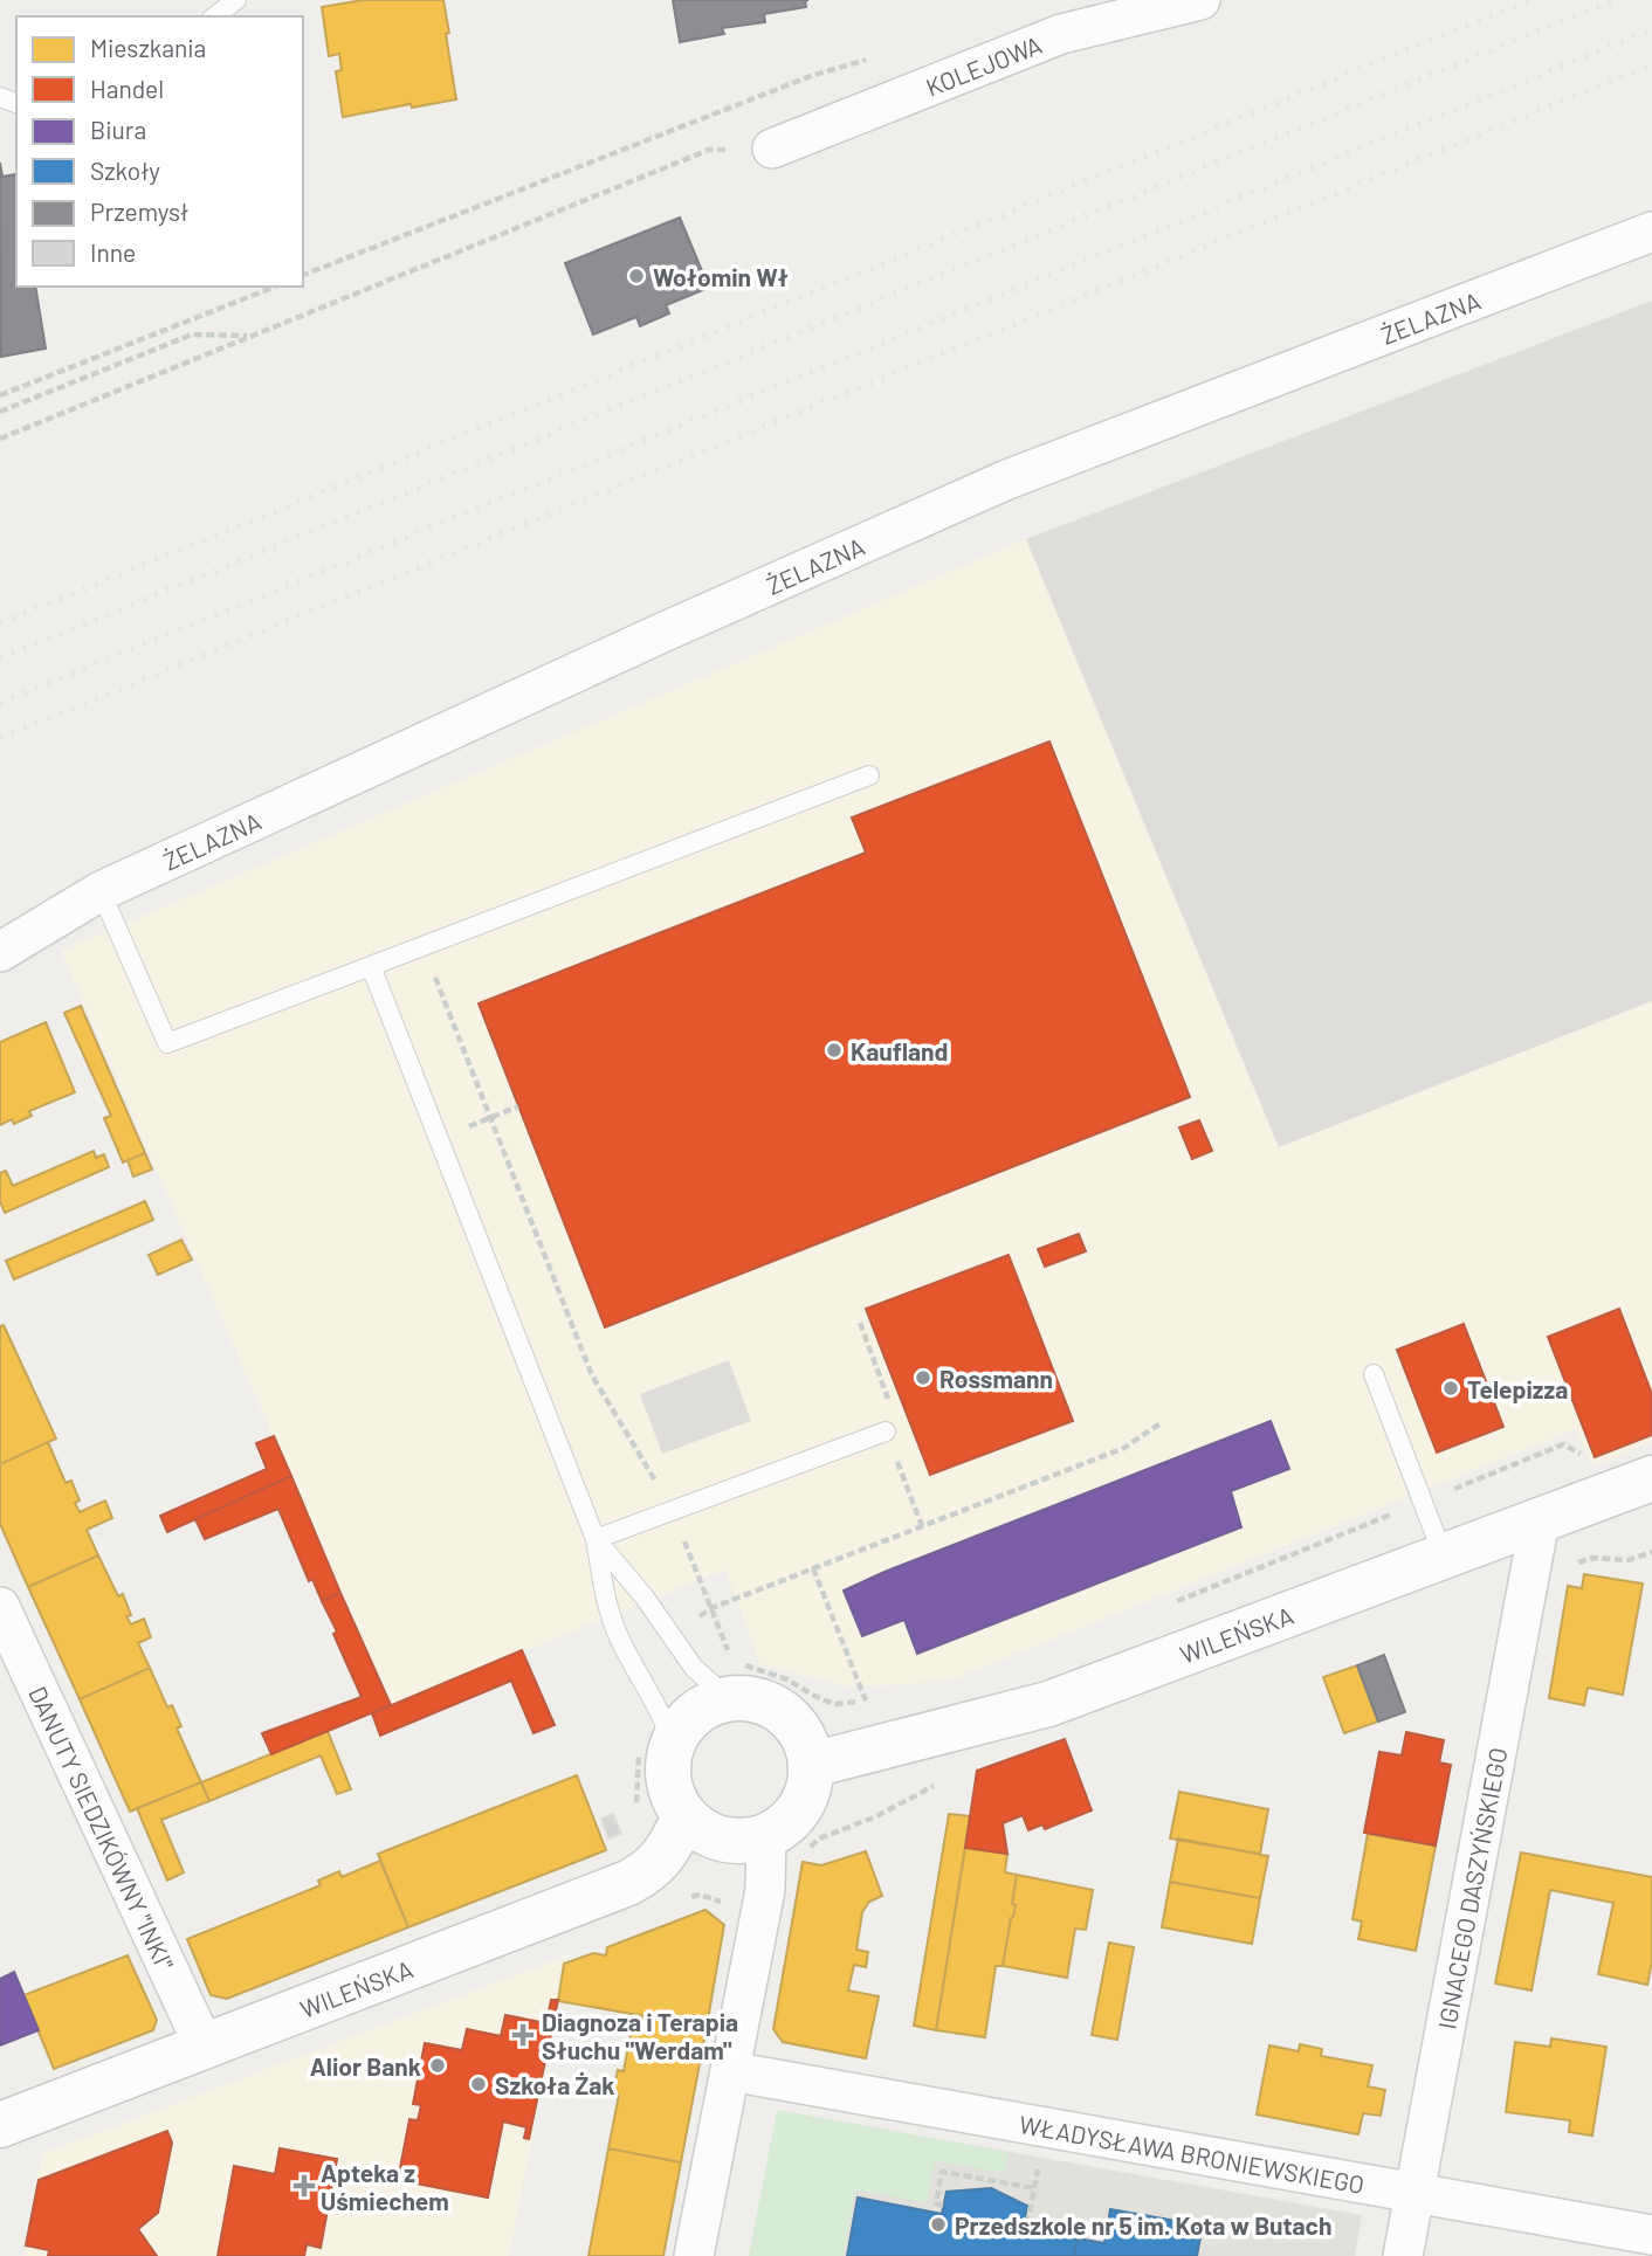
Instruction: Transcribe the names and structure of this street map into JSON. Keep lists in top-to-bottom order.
{
  "streets": {
    "street": [
      "KOLEJOWA",
      "ŻELAZNA",
      "WILEŃSKA",
      "DANUTY SIEDZIKÓWNY \"INKI\"",
      "IGNACEGO DASZYŃSKIEGO",
      "WŁADYSŁAWA BRONIEWSKIEGO"
    ]
  },
  "crossings": [
    ["WILEŃSKA", "DANUTY SIEDZIKÓWNY \"INKI\""],
    ["WILEŃSKA", "IGNACEGO DASZYŃSKIEGO"],
    ["IGNACEGO DASZYŃSKIEGO", "WŁADYSŁAWA BRONIEWSKIEGO"]
  ],
  "places": {
    "other": [
      "Wołomin Wł",
      "Kaufland",
      "Rossmann",
      "Telepizza",
      "Alior Bank",
      "Szkoła Żak",
      "Przedszkole nr 5 im. Kota w Butach"
    ],
    "health": ["Diagnoza i Terapia Słuchu \"Werdam\"", "Apteka z Uśmiechem"]
  },
  "legend": [
    "Mieszkania",
    "Handel",
    "Biura",
    "Szkoły",
    "Przemysł",
    "Inne"
  ]
}
